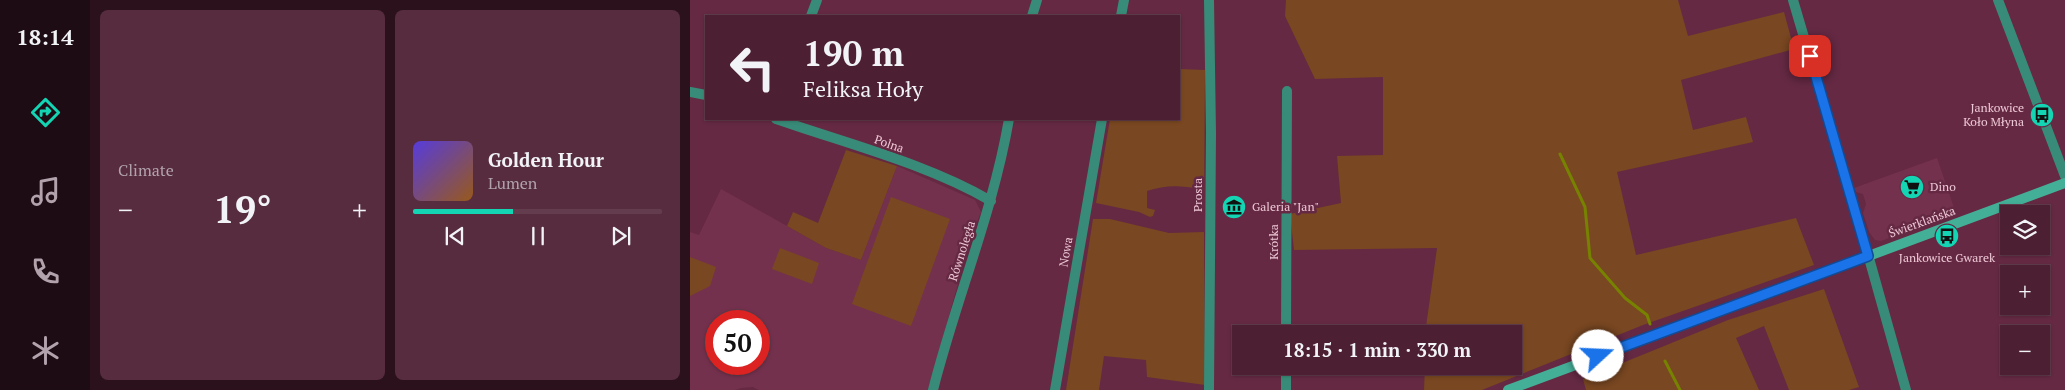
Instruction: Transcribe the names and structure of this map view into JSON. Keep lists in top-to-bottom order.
{
  "streets": {
    "main road": ["Świerklańska"],
    "street": [
      "Polna",
      "Prosta",
      "Krótka",
      "Równoległa",
      "Nowa"
    ]
  },
  "crossings": [
    ["Polna", "Równoległa"]
  ],
  "places": {
    "bus stop": ["Jankowice Koło Młyna", "Jankowice Gwarek"],
    "supermarket": ["Dino"],
    "museum": ["Galeria \"Jan\""]
  },
  "page": {
    "tabs": "18:14",
    "tile": "Climate",
    "turn": ["190 m", "Feliksa Hoły"],
    "song": ["Golden Hour", "Lumen"],
    "heat": ["−", "19°", "+"],
    "map_buttons": ["+", "−"],
    "limit": "50",
    "trip": "18:15 · 1 min · 330 m"
  }
}
